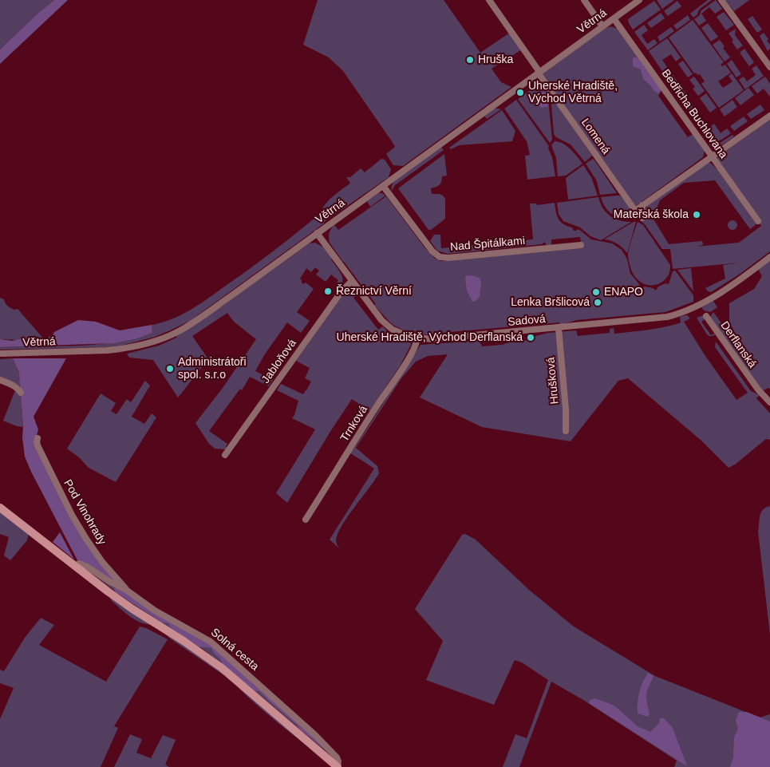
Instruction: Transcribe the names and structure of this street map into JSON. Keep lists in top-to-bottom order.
{
  "streets": {
    "street": [
      "Větrná",
      "Bedřicha Buchlovana",
      "Lomená",
      "Nad Špitálkami",
      "Sadová",
      "Derflanská",
      "Jabloňová",
      "Hrušková",
      "Trnková",
      "Pod Vinohrady",
      "Solná cesta"
    ]
  },
  "crossings": [
    ["Větrná", "Bedřicha Buchlovana"],
    ["Větrná", "Lomená"],
    ["Větrná", "Nad Špitálkami"],
    ["Větrná", "Sadová"],
    ["Sadová", "Jabloňová"],
    ["Sadová", "Hrušková"],
    ["Sadová", "Trnková"],
    ["Pod Vinohrady", "Solná cesta"]
  ],
  "places": [
    "Hruška",
    "Uherské Hradiště, Východ Větrná",
    "Mateřská škola",
    "Řeznictví Věrní",
    "ENAPO",
    "Lenka Bršlicová",
    "Uherské Hradiště, Východ Derflanská",
    "Administrátoři spol. s.r.o"
  ]
}
